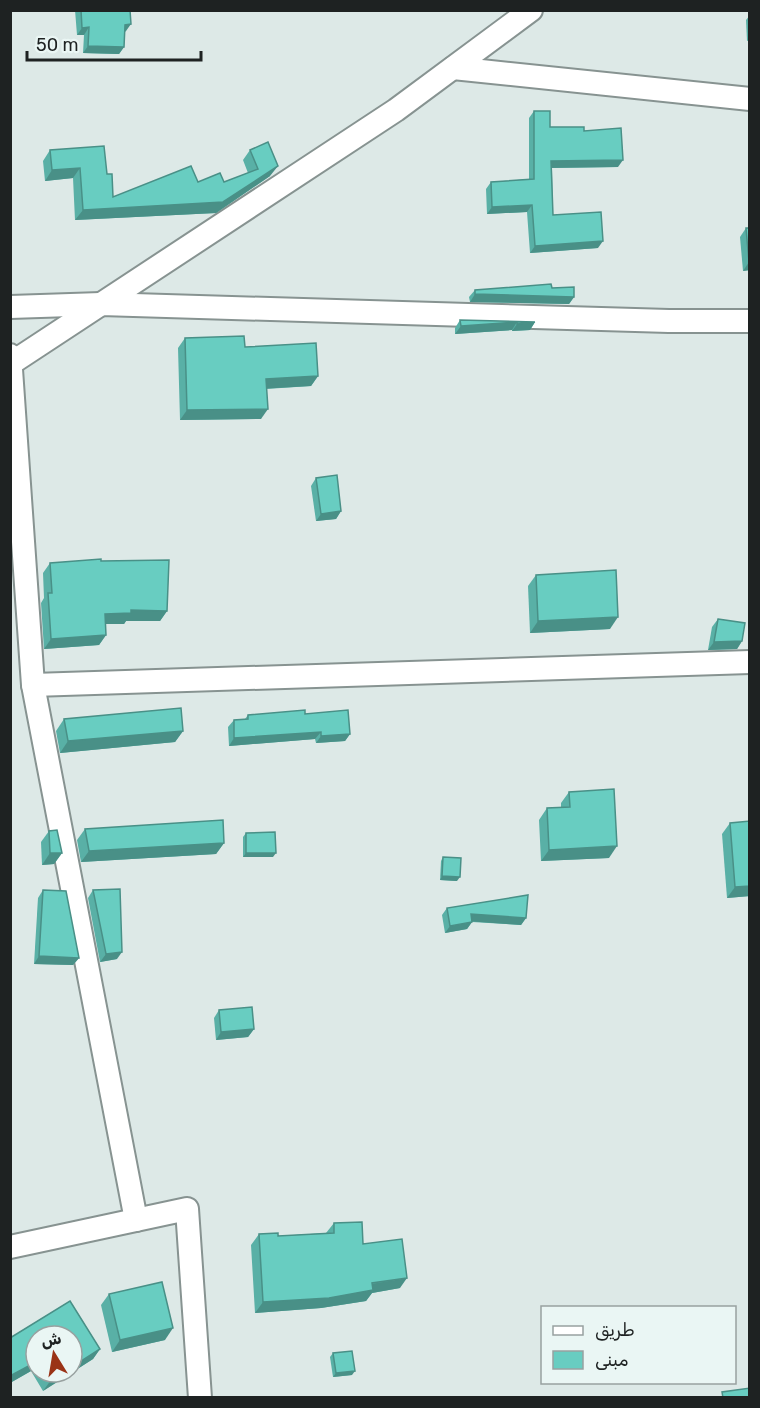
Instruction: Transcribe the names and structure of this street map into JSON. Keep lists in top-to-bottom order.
{
  "legend": ["طريق", "مبنى"],
  "scale_bar": "50 m",
  "north": "top"
}
